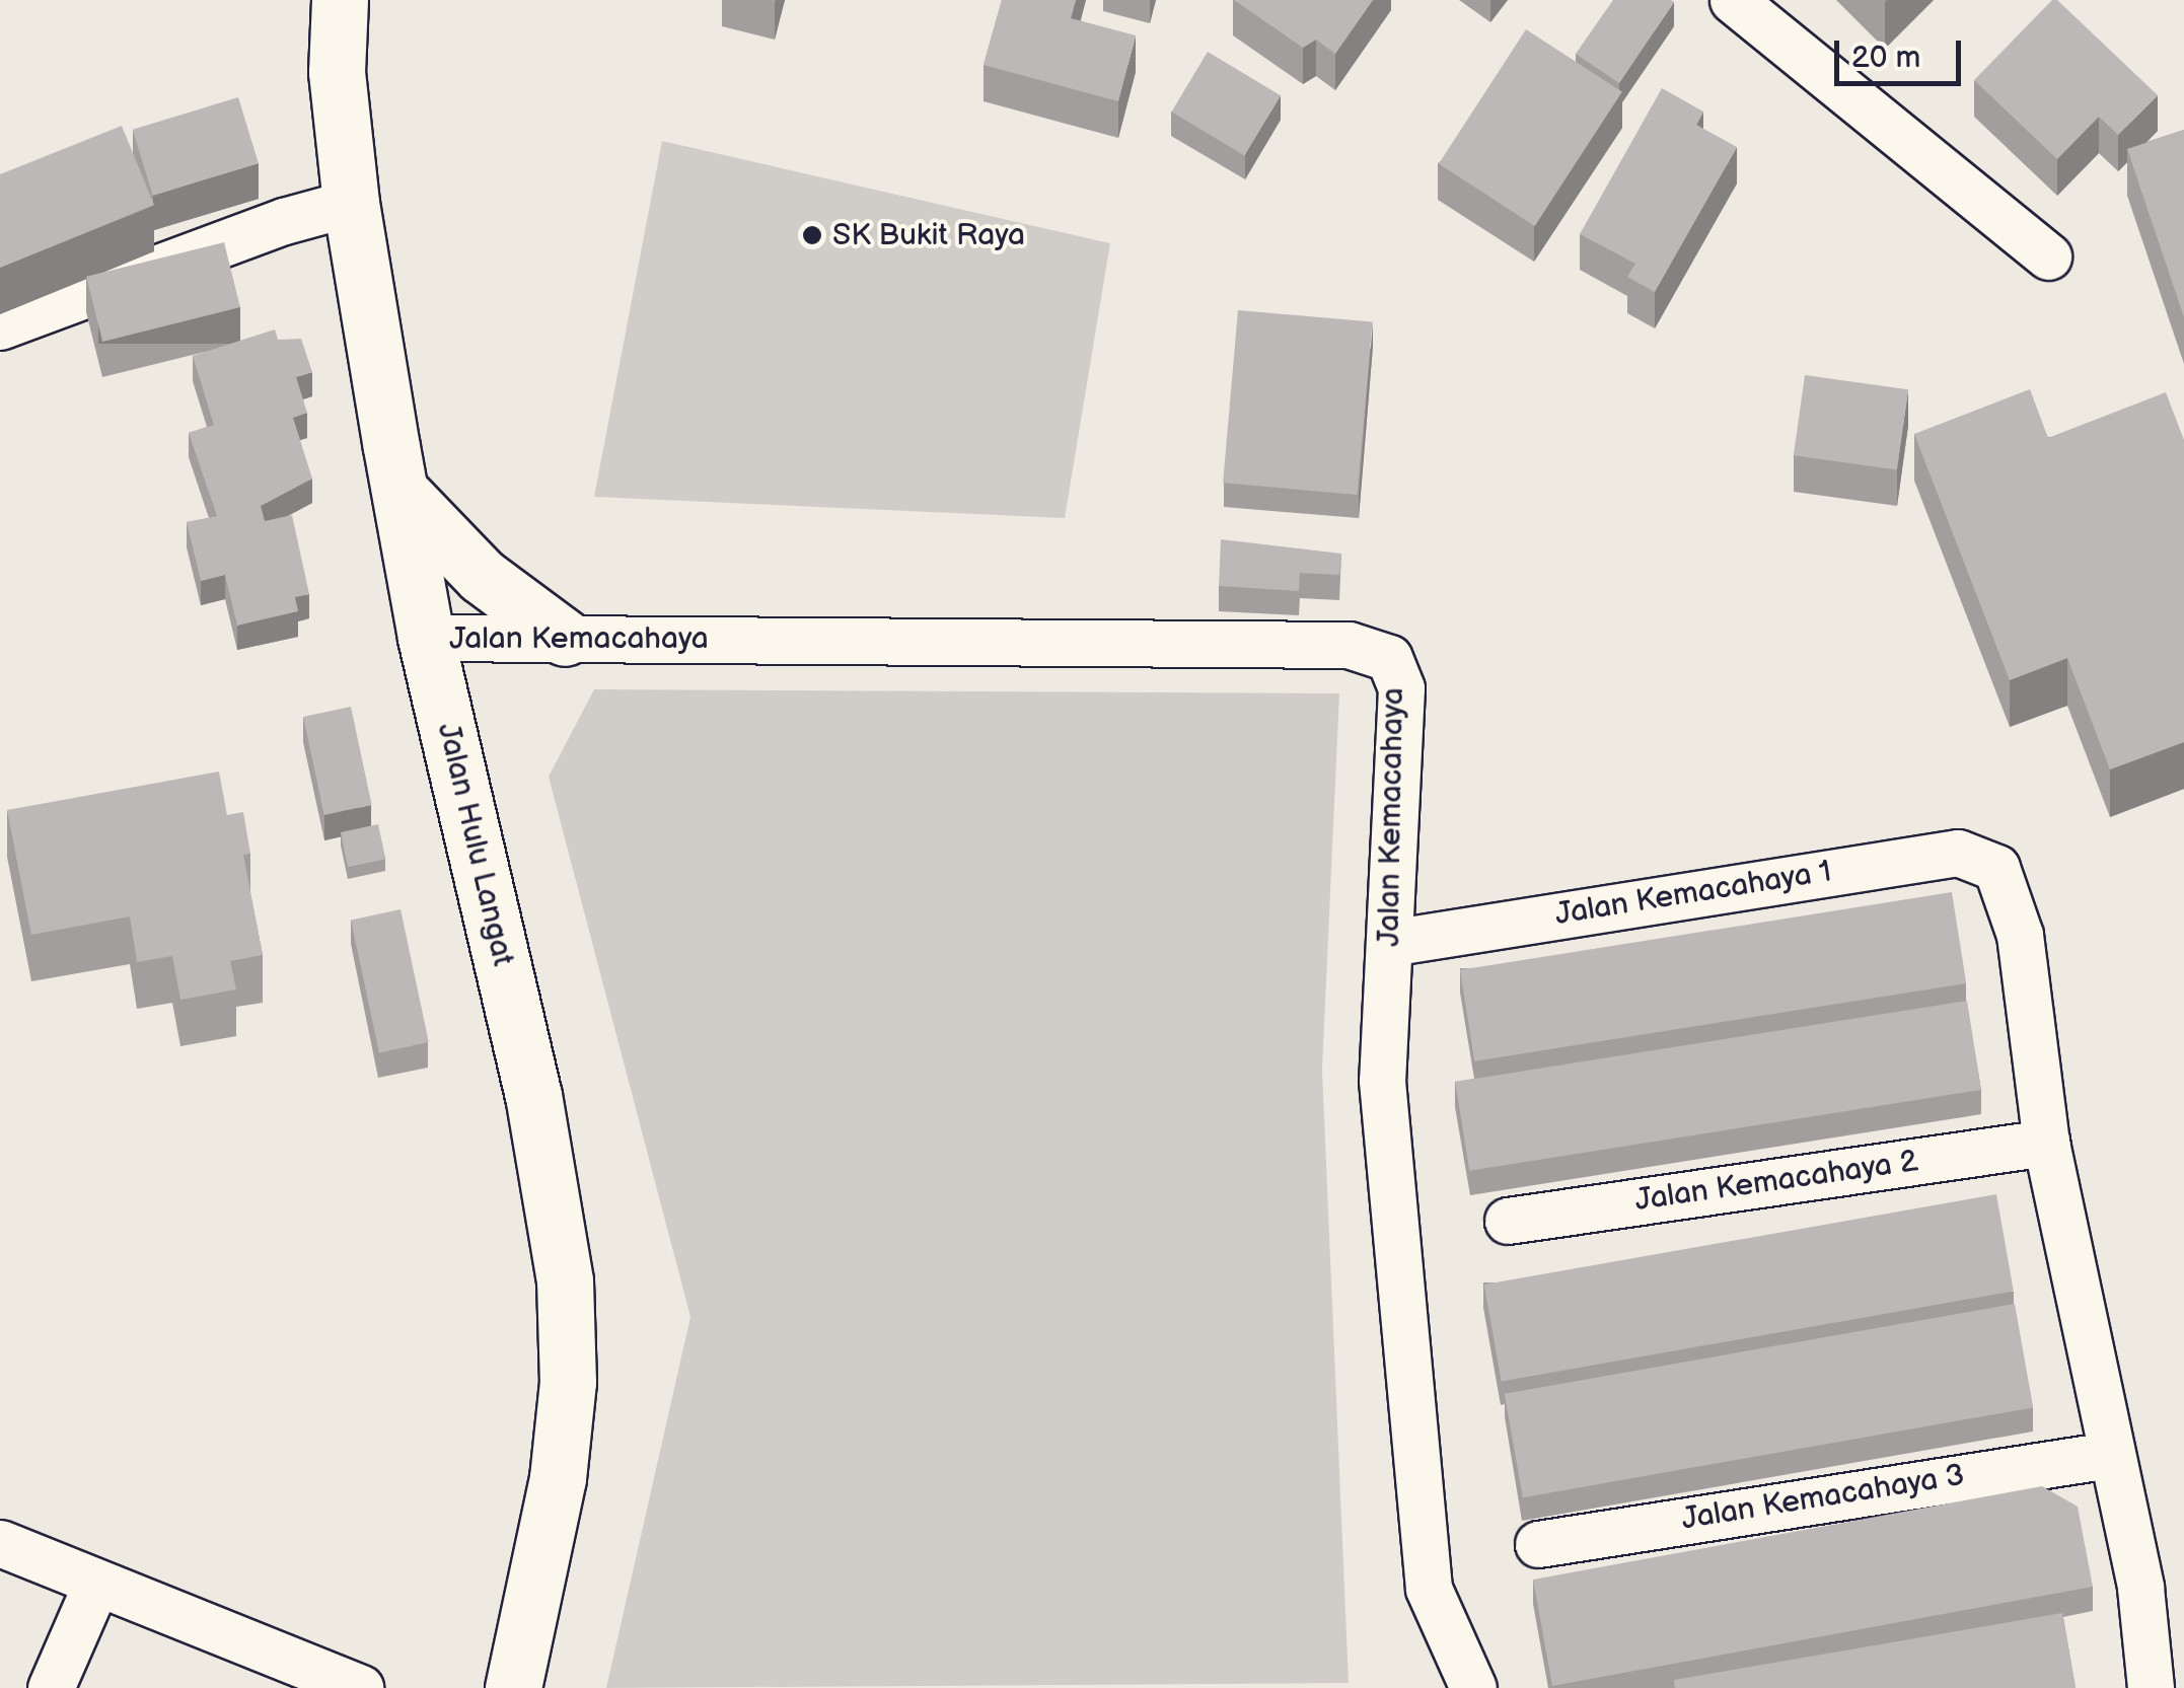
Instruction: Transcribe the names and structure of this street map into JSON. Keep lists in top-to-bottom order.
{
  "streets": {
    "main road": ["Jalan Hulu Langat"],
    "street": [
      "Jalan Kemacahaya",
      "Jalan Kemacahaya 1",
      "Jalan Kemacahaya 2",
      "Jalan Kemacahaya 3"
    ]
  },
  "crossings": [
    ["Jalan Kemacahaya", "Jalan Hulu Langat"],
    ["Jalan Kemacahaya", "Jalan Kemacahaya 1"],
    ["Jalan Kemacahaya 1", "Jalan Kemacahaya 2"]
  ],
  "places": ["SK Bukit Raya"],
  "scale_bar": "20 m"
}
